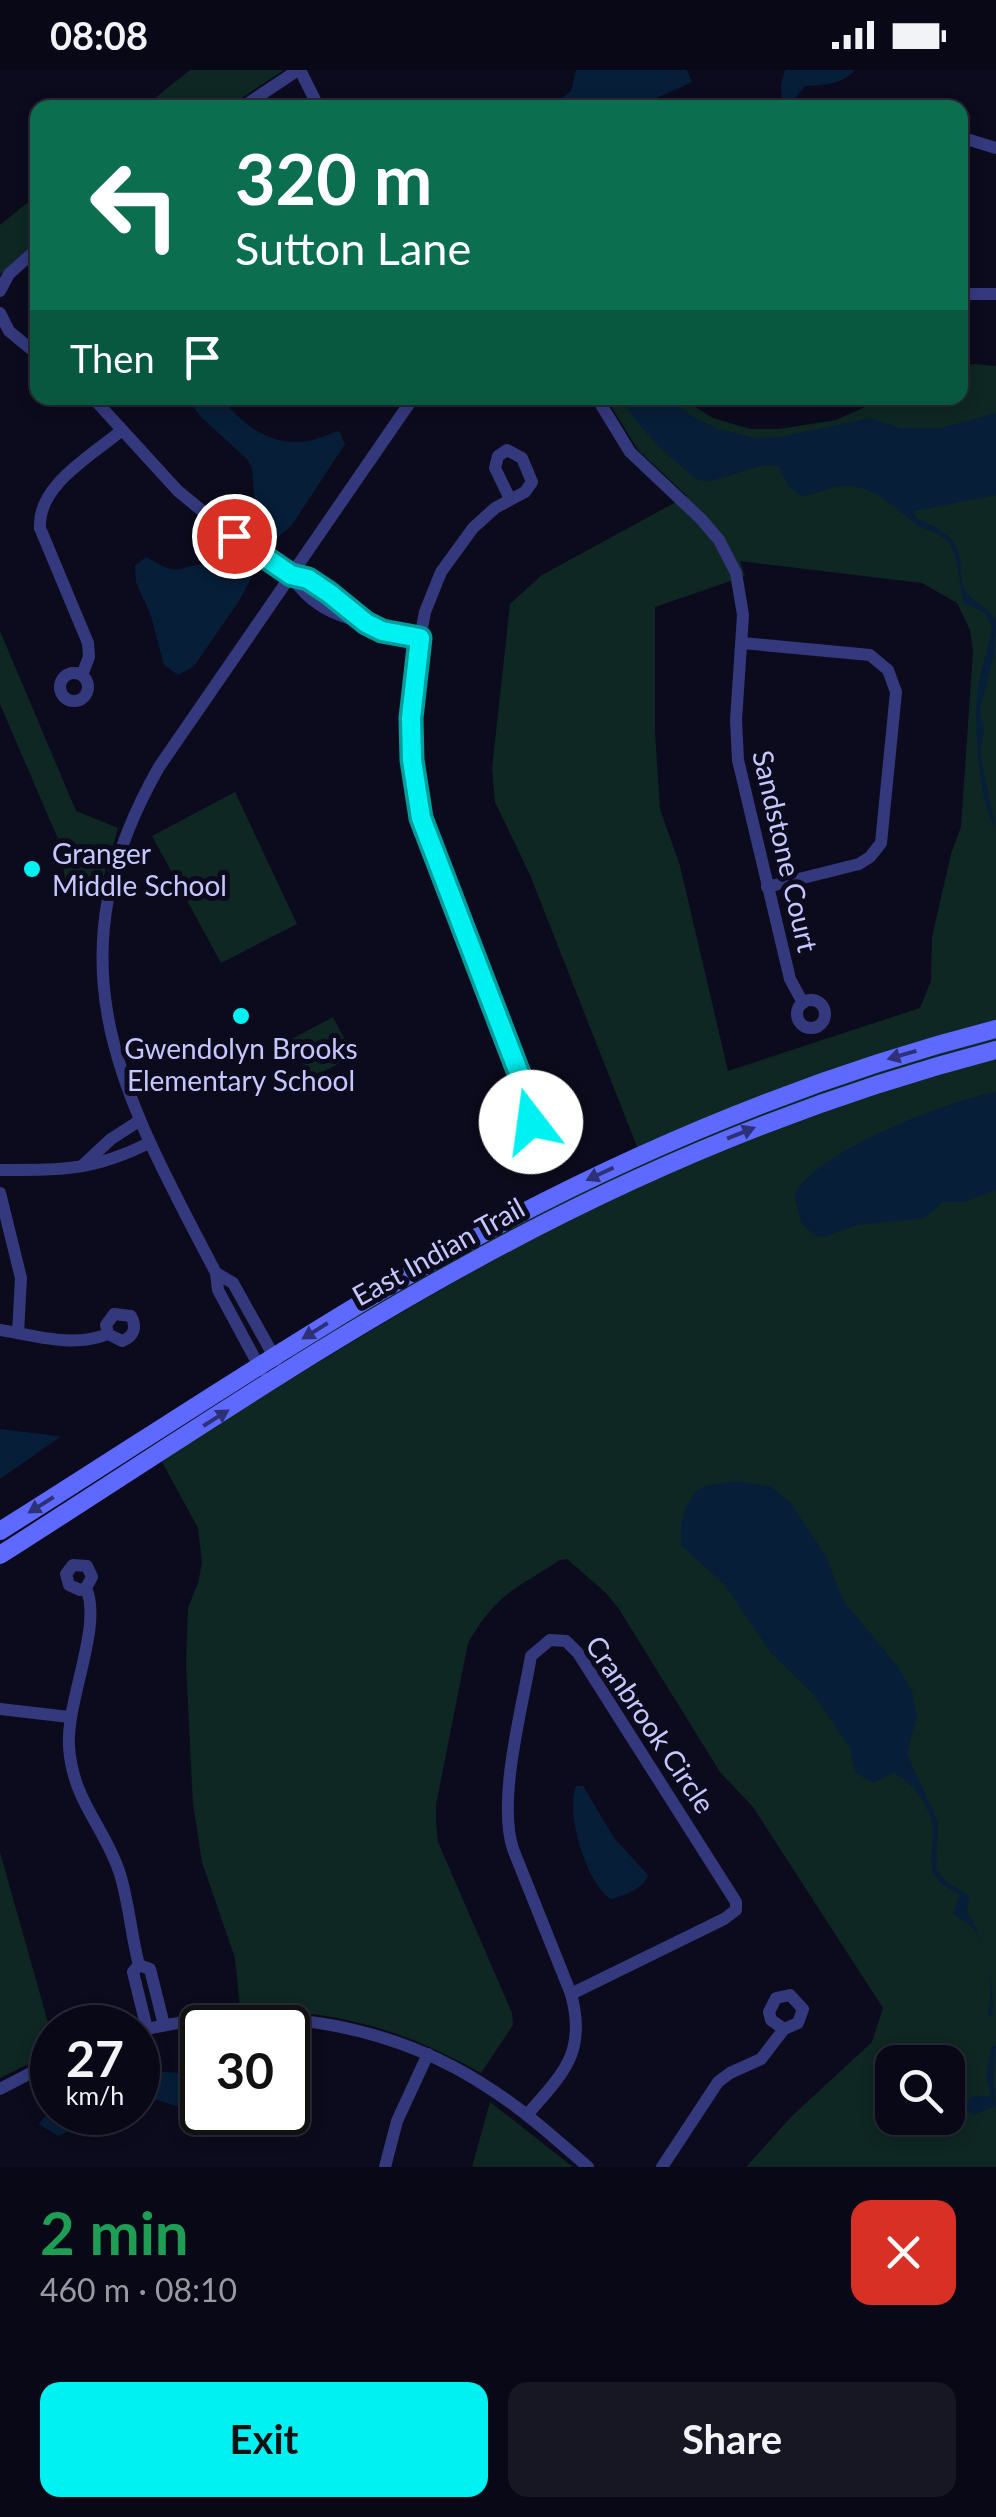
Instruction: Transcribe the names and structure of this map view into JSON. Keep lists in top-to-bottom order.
{
  "streets": {
    "main road": ["East Indian Trail"],
    "street": ["Sandstone Court", "Cranbrook Circle"]
  },
  "places": ["Granger Middle School", "Gwendolyn Brooks Elementary School"],
  "page": {
    "status": "08:08",
    "turn": ["320 m", "Sutton Lane"],
    "then": "Then",
    "speed": "27 km/h",
    "limit": "30",
    "heading": ["2 min", "460 m · 08:10"],
    "buttons": ["Exit", "Share"]
  }
}
